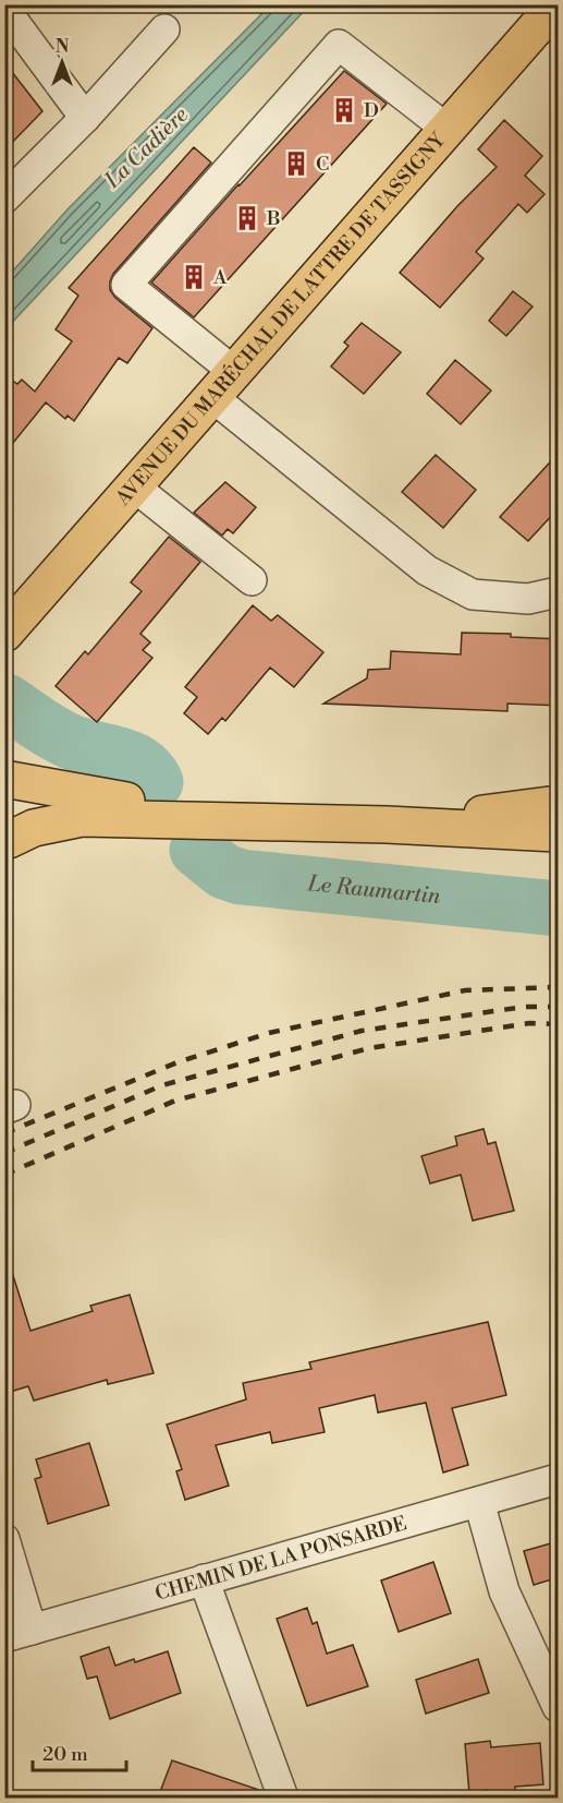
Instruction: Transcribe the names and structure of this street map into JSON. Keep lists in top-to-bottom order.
{
  "streets": {
    "main road": ["AVENUE DU MARÉCHAL DE LATTRE DE TASSIGNY"],
    "street": ["CHEMIN DE LA PONSARDE"]
  },
  "water": ["La Cadière", "Le Raumartin"],
  "places": {
    "building": [
      "D",
      "C",
      "B",
      "A"
    ]
  },
  "scale_bar": "20 m",
  "north": "top"
}
